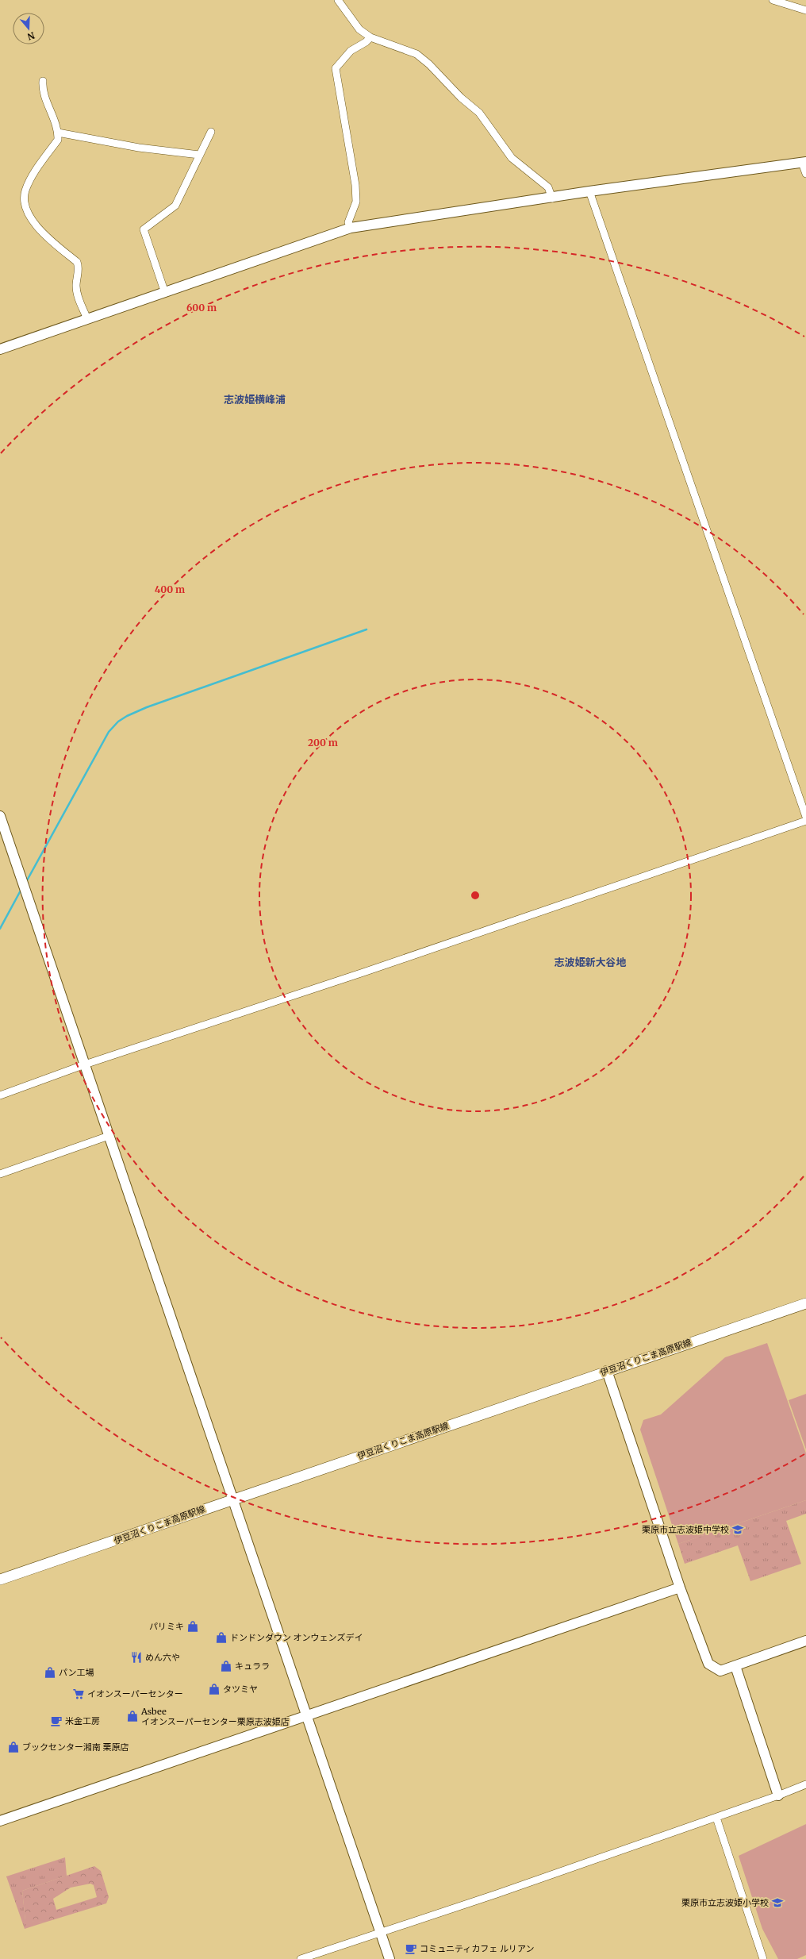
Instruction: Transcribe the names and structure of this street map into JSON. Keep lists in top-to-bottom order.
{
  "streets": {
    "main road": ["伊豆沼くりこま高原駅線"]
  },
  "districts": ["志波姫横峰浦", "志波姫新大谷地"],
  "places": {
    "school or university": ["栗原市立志波姫中学校", "栗原市立志波姫小学校"],
    "shop": [
      "パリミキ",
      "ドンドンダウン オンウェンズデイ",
      "キュララ",
      "パン工場",
      "タツミヤ",
      "Asbee イオンスーパーセンター栗原志波姫店",
      "ブックセンター湘南 栗原店"
    ],
    "restaurant": ["めん六や"],
    "supermarket": ["イオンスーパーセンター"],
    "cafe": ["米金工房", "コミュニティカフェ ルリアン"]
  },
  "north": "bottom",
  "rings": ["600 m", "400 m", "200 m"]
}
